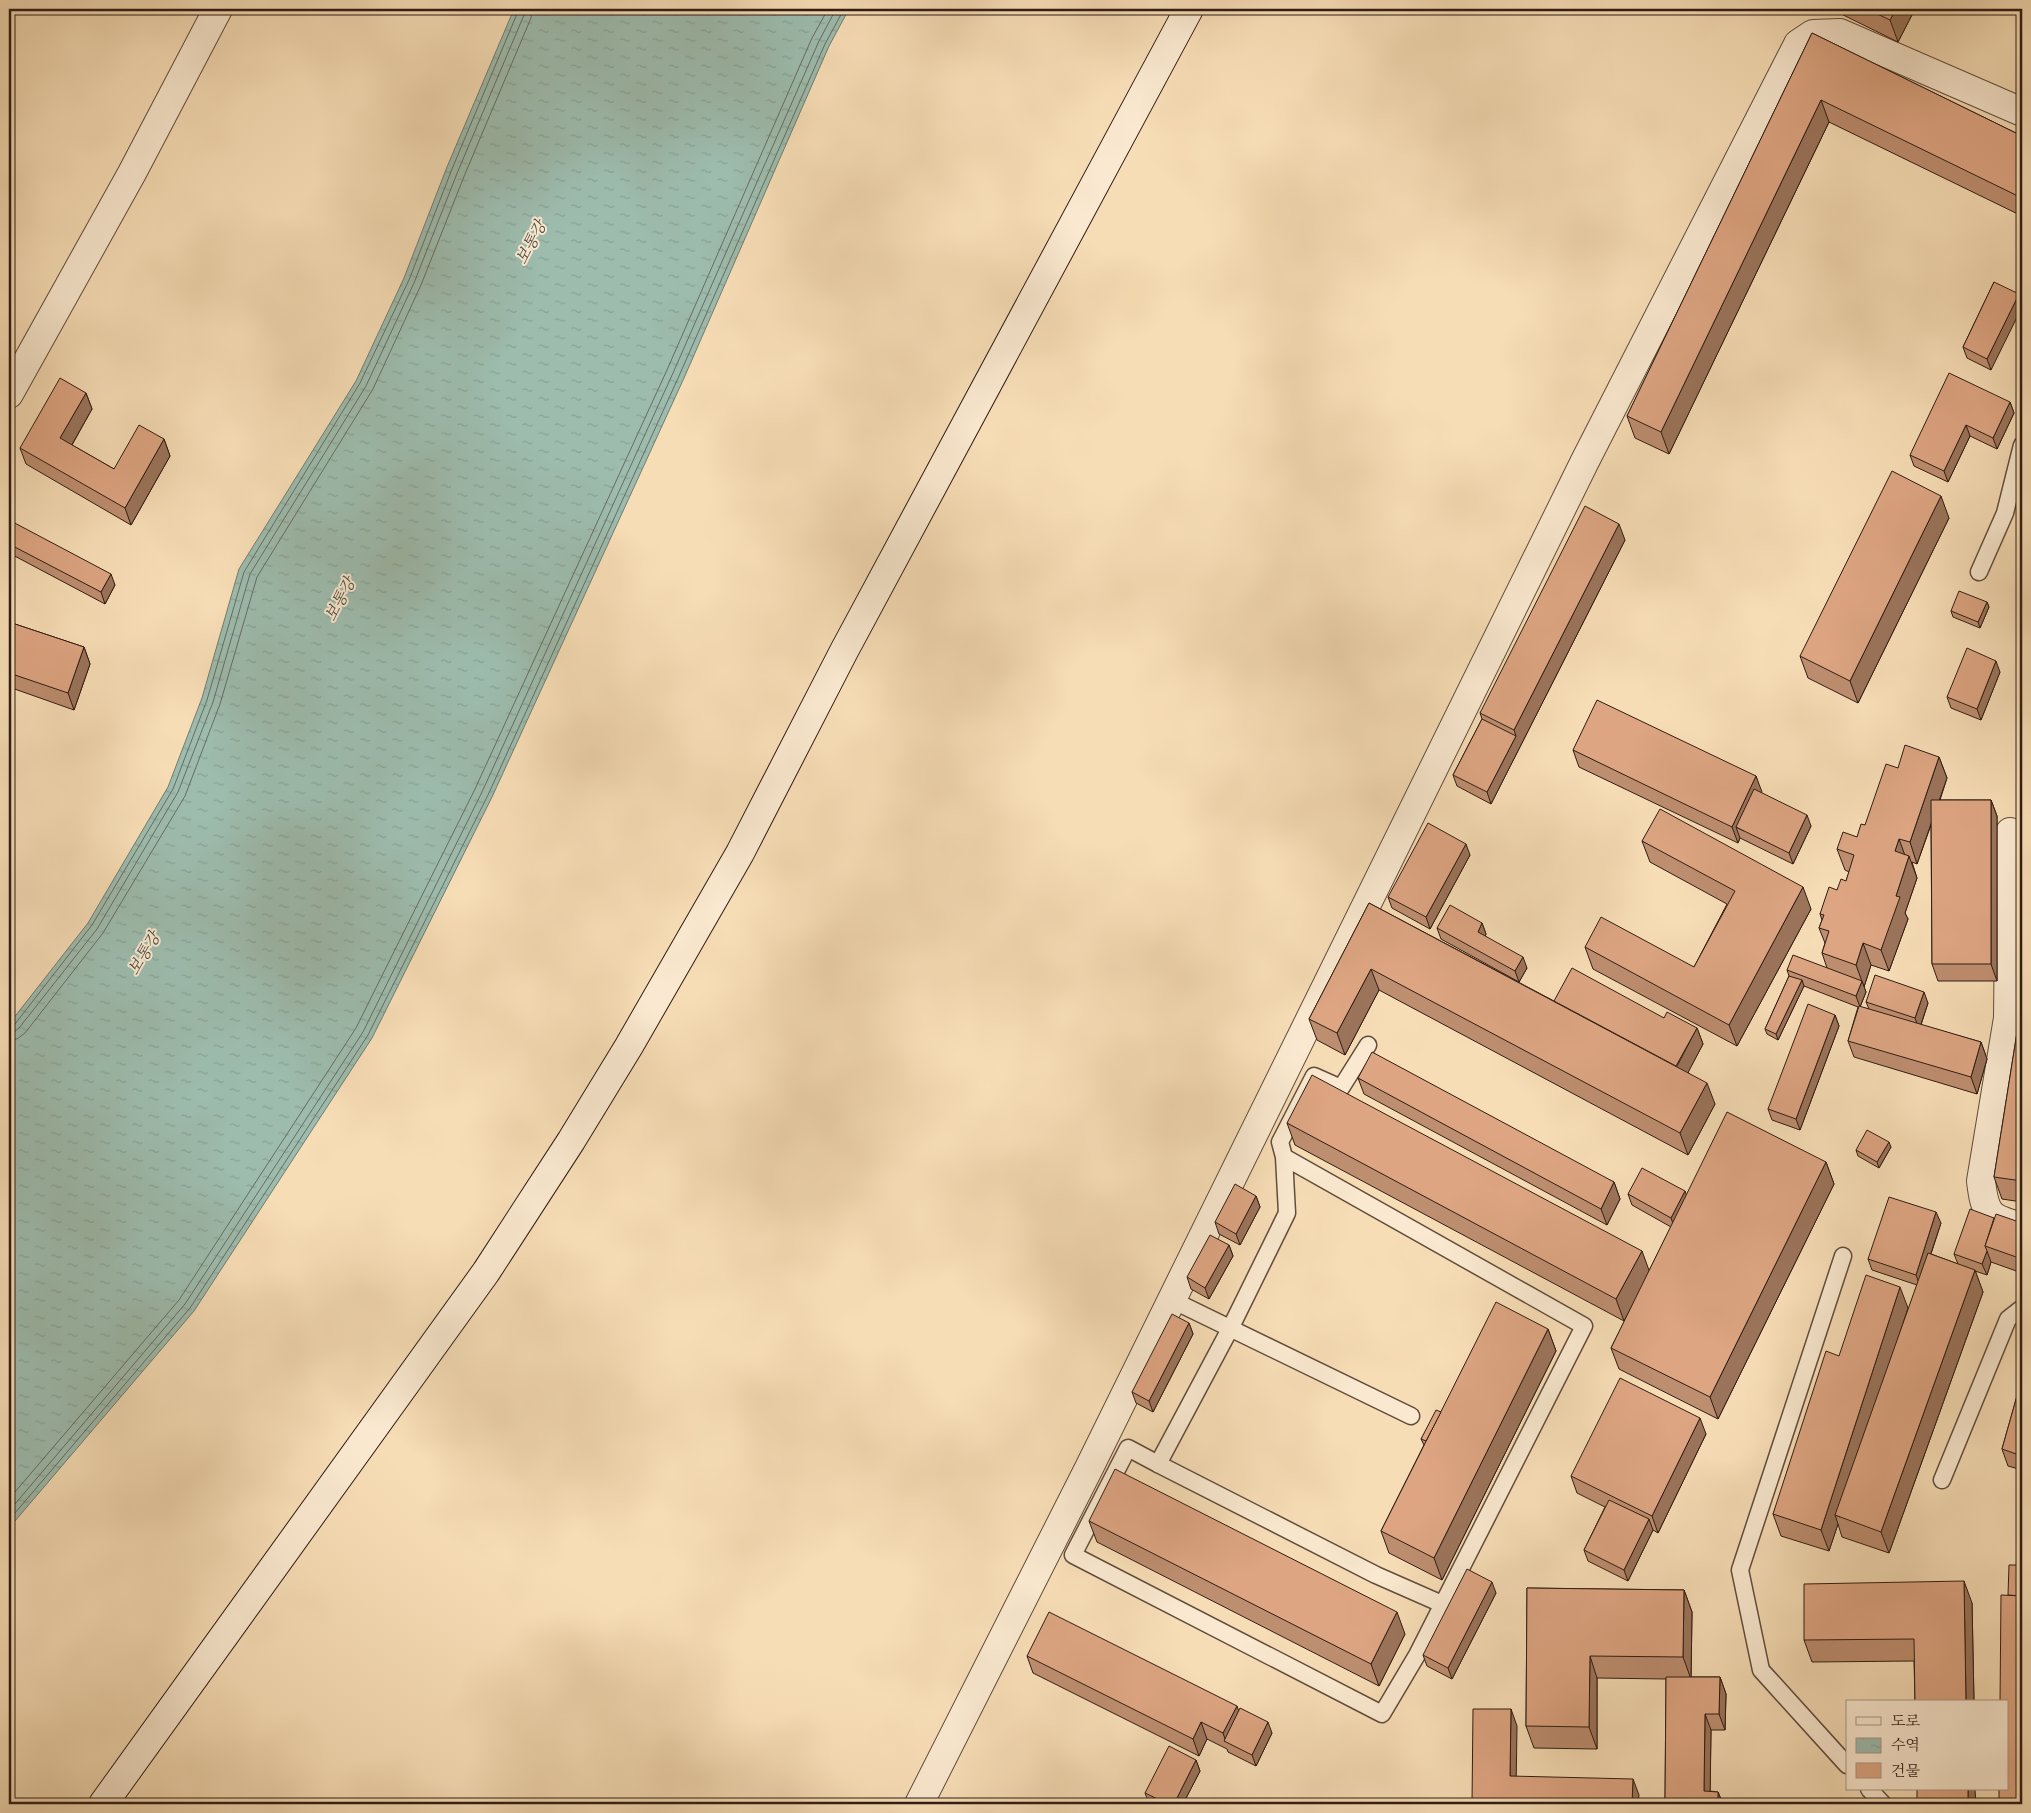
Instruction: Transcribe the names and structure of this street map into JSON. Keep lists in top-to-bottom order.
{
  "water": ["보통강"],
  "legend": ["도로", "수역", "건물"]
}
